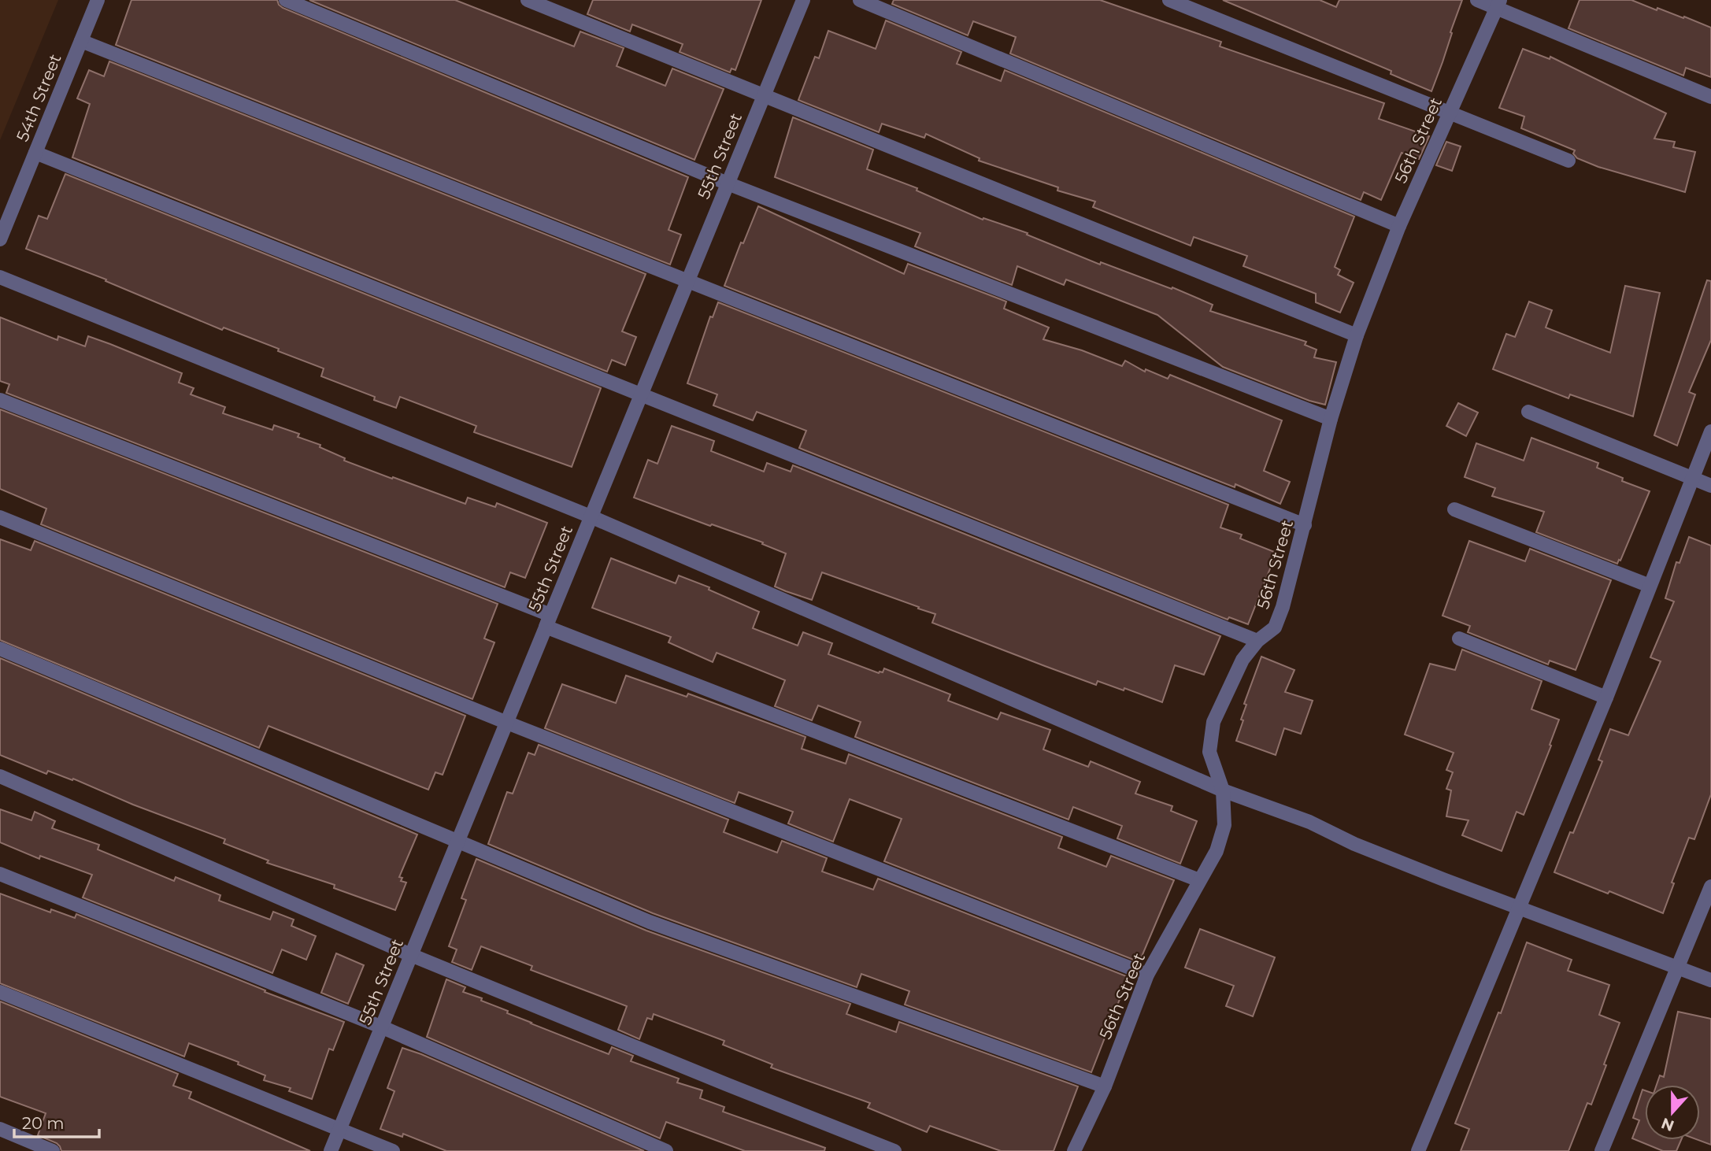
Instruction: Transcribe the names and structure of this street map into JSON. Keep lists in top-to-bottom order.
{
  "streets": {
    "street": ["54th Street", "56th Street", "55th Street"]
  },
  "scale_bar": "20 m",
  "north": "bottom"
}
